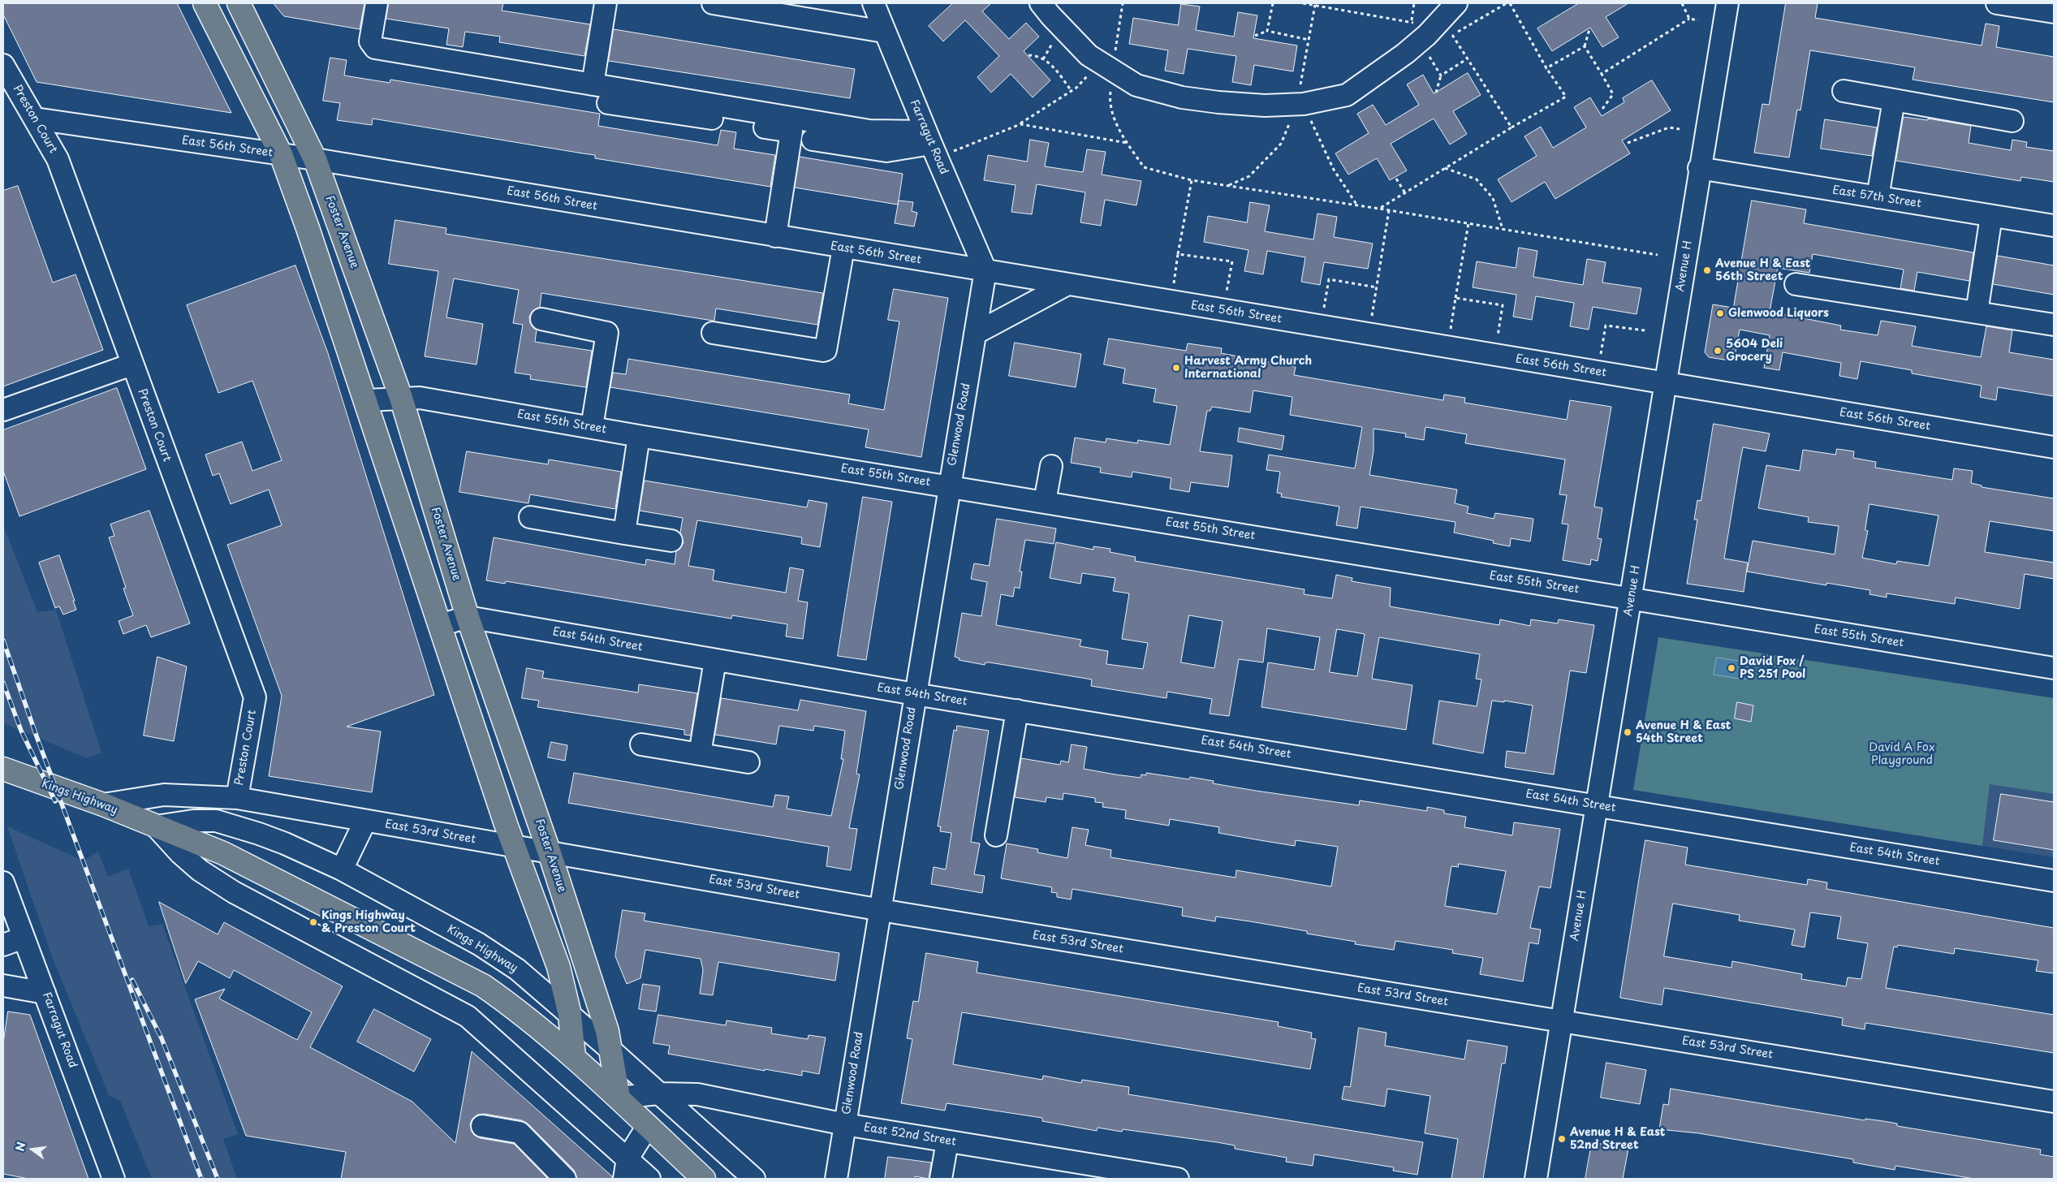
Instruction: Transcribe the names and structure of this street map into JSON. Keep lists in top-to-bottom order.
{
  "streets": {
    "main road": ["Foster Avenue", "Kings Highway"],
    "street": [
      "Preston Court",
      "Farragut Road",
      "East 56th Street",
      "East 57th Street",
      "Avenue H",
      "East 55th Street",
      "Glenwood Road",
      "East 54th Street",
      "East 53rd Street",
      "East 52nd Street"
    ]
  },
  "crossings": [
    ["Preston Court", "East 56th Street"],
    ["Preston Court", "East 53rd Street"],
    ["Farragut Road", "East 56th Street"],
    ["Farragut Road", "Glenwood Road"],
    ["East 56th Street", "Foster Avenue"],
    ["East 56th Street", "Avenue H"],
    ["East 56th Street", "Glenwood Road"],
    ["East 57th Street", "Avenue H"],
    ["Foster Avenue", "East 55th Street"],
    ["Foster Avenue", "East 54th Street"],
    ["Foster Avenue", "Kings Highway"],
    ["Foster Avenue", "East 53rd Street"],
    ["Foster Avenue", "East 52nd Street"],
    ["Avenue H", "East 55th Street"],
    ["Avenue H", "East 54th Street"],
    ["Avenue H", "East 53rd Street"],
    ["East 55th Street", "Glenwood Road"],
    ["Glenwood Road", "East 54th Street"],
    ["Glenwood Road", "East 53rd Street"],
    ["Glenwood Road", "East 52nd Street"],
    ["Kings Highway", "East 53rd Street"],
    ["Kings Highway", "East 52nd Street"]
  ],
  "parks": ["David A Fox Playground"],
  "places": [
    "Avenue H & East 56th Street",
    "Glenwood Liquors",
    "5604 Deli Grocery",
    "Harvest Army Church International",
    "David Fox / PS 251 Pool",
    "Avenue H & East 54th Street",
    "Kings Highway & Preston Court",
    "Avenue H & East 52nd Street"
  ],
  "north": "left"
}
